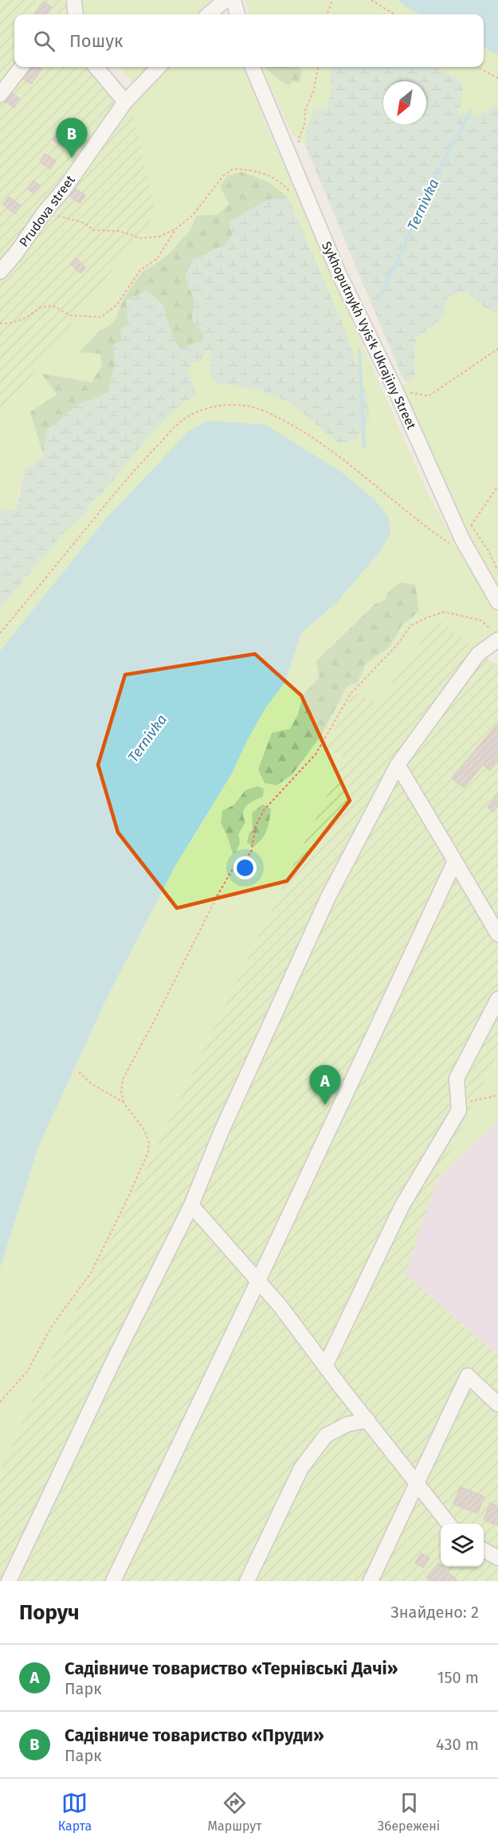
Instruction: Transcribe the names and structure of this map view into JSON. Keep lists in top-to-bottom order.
{
  "streets": {
    "street": ["Prudova street", "Sykhoputnykh Vyis'k Ukrajiny Street"]
  },
  "water": ["Ternivka"],
  "north": "bottom left",
  "page": {
    "search": "Пошук",
    "pins": ["B", "A"],
    "heading": ["Поруч", "Знайдено: 2"],
    "list": [
      {
        "mark": "A",
        "name": "Садівниче товариство «Тернівські Дачі»",
        "note": "Парк",
        "value": "150 m"
      },
      {
        "mark": "B",
        "name": "Садівниче товариство «Пруди»",
        "note": "Парк",
        "value": "430 m"
      }
    ],
    "nav": ["Карта", "Маршрут", "Збережені"]
  }
}
